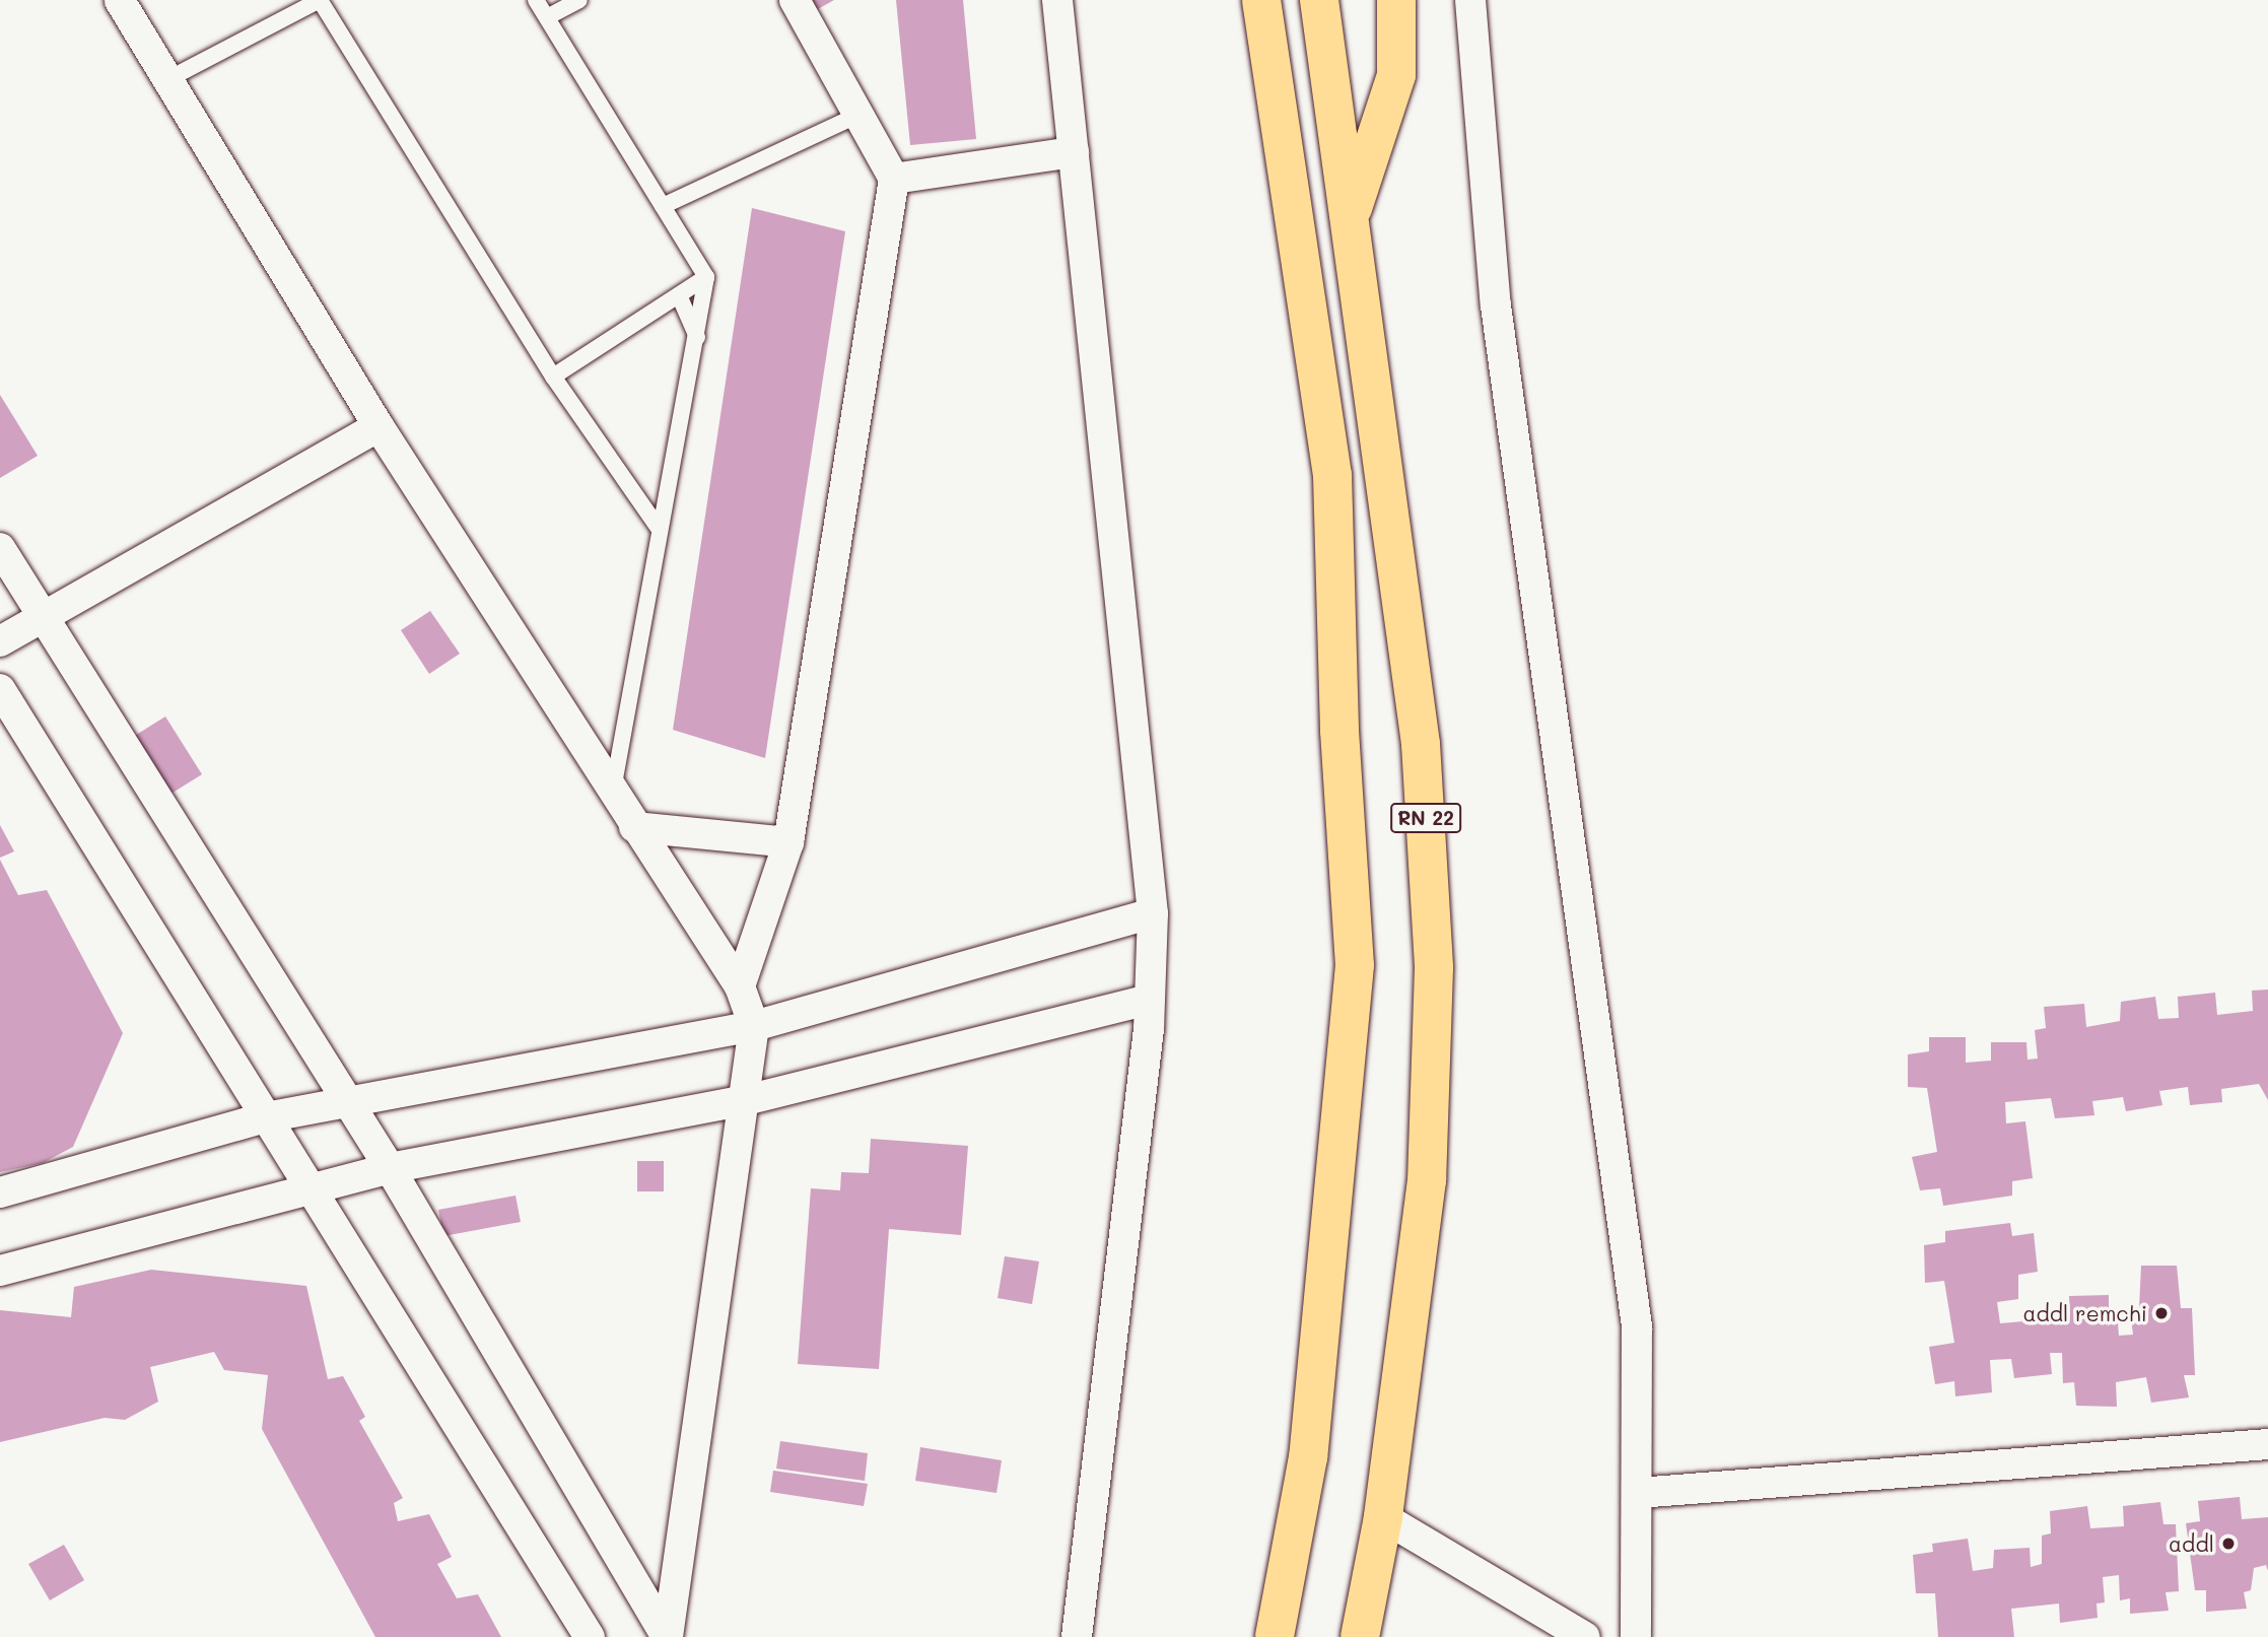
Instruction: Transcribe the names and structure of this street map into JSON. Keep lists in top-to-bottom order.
{
  "streets": {
    "highway": ["RN 22"]
  },
  "places": ["addl remchi", "addl"]
}
